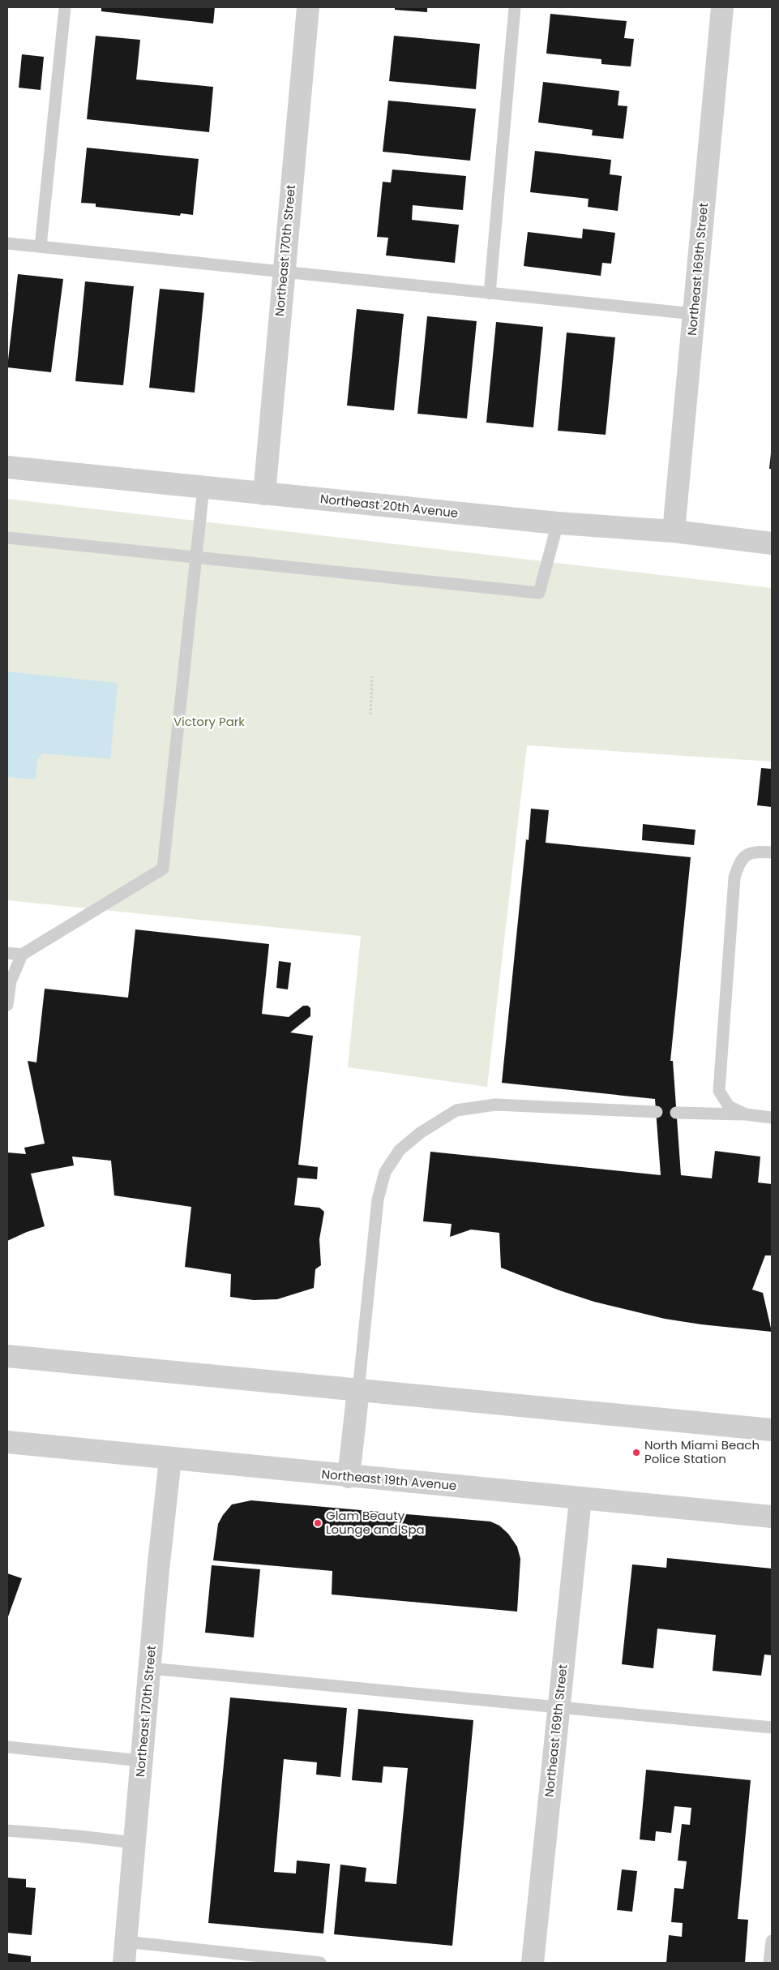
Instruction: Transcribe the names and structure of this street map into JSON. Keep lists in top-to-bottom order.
{
  "streets": {
    "street": [
      "Northeast 170th Street",
      "Northeast 169th Street",
      "Northeast 20th Avenue",
      "Northeast 19th Avenue"
    ]
  },
  "crossings": [
    ["Northeast 170th Street", "Northeast 20th Avenue"],
    ["Northeast 170th Street", "Northeast 19th Avenue"],
    ["Northeast 169th Street", "Northeast 20th Avenue"],
    ["Northeast 169th Street", "Northeast 19th Avenue"]
  ],
  "parks": ["Victory Park"],
  "places": ["North Miami Beach Police Station", "Glam Beauty Lounge and Spa"]
}
